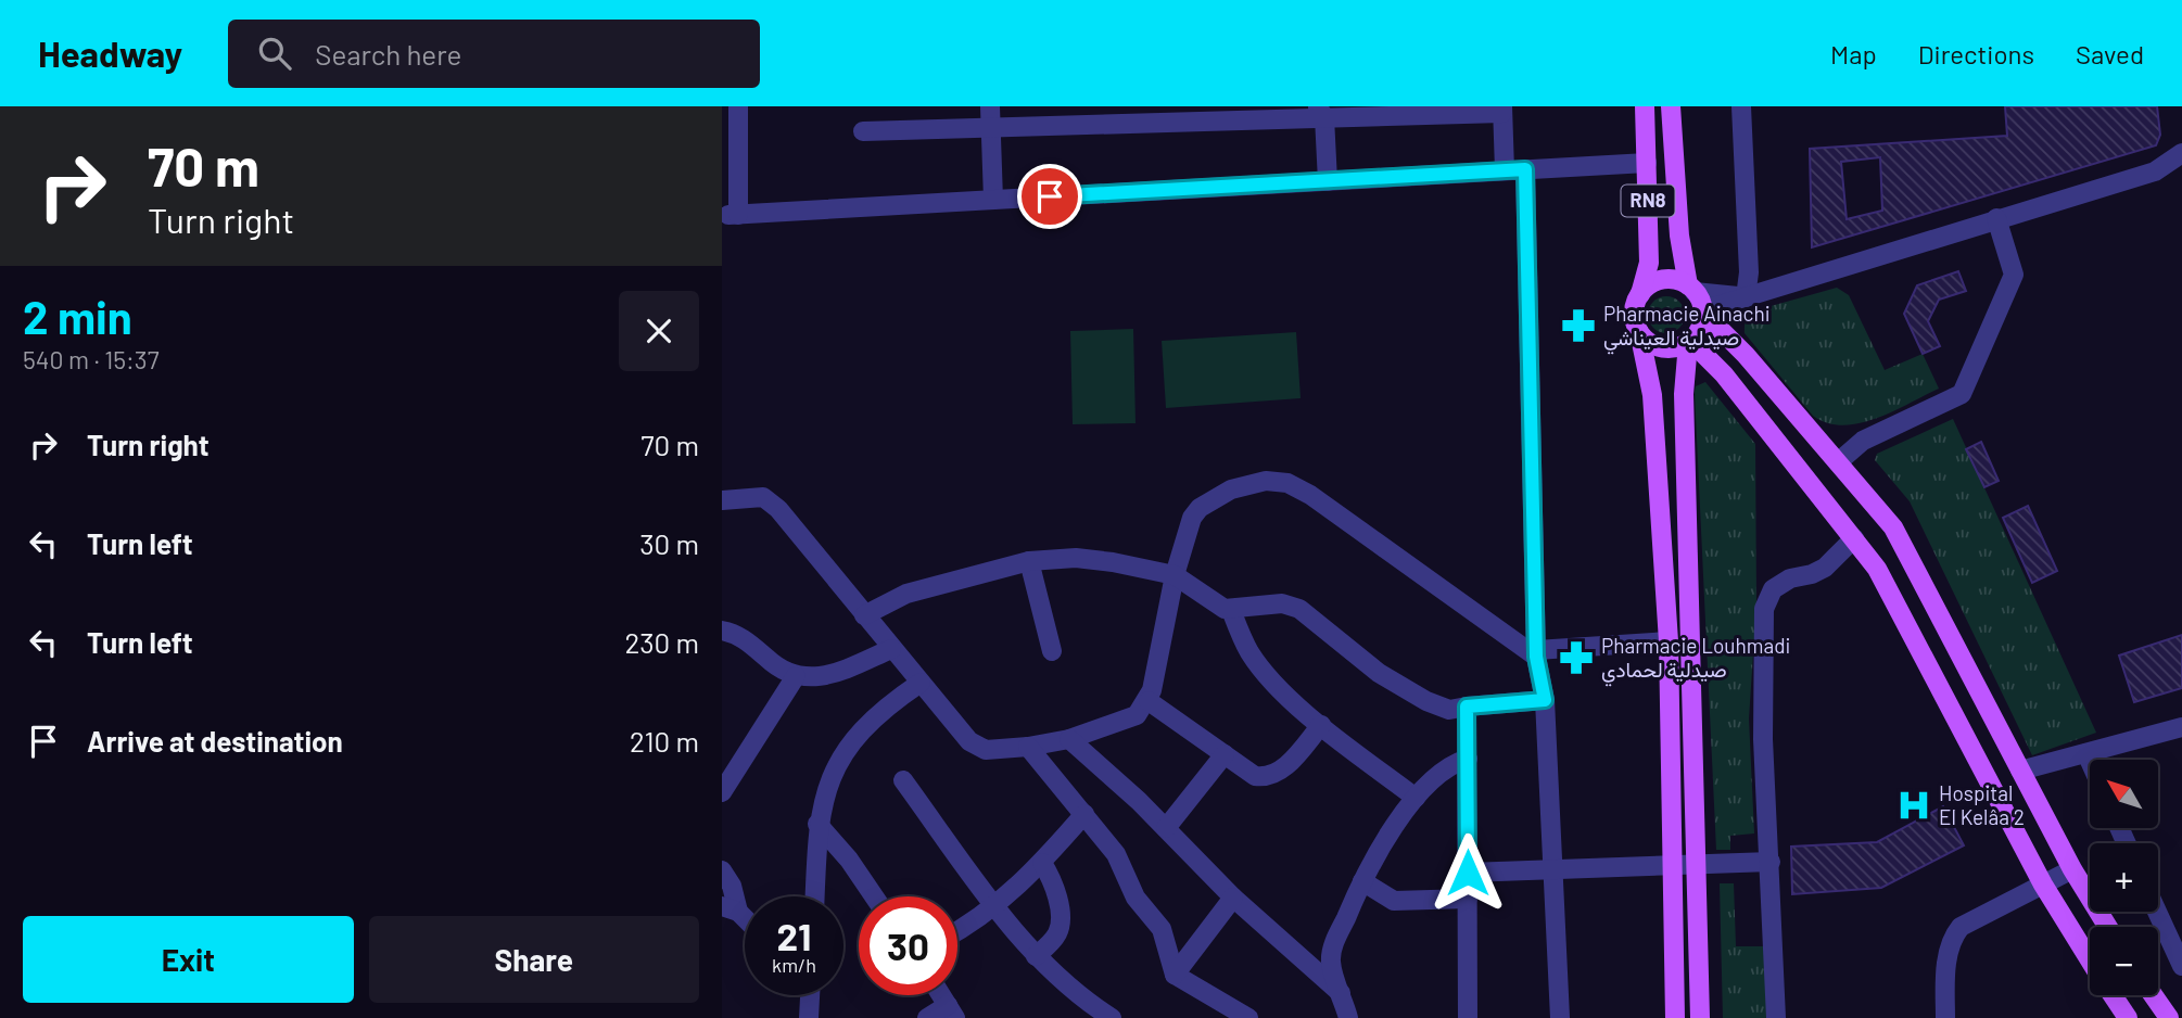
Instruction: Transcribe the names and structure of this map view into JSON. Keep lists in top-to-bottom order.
{
  "streets": {
    "main road": ["RN8"]
  },
  "places": {
    "pharmacy": ["Pharmacie Ainachi صيدلية العيناشي", "Pharmacie Louhmadi صيدلية لحمادي"],
    "hospital": ["Hospital El Kelâa 2"]
  },
  "north": "top left",
  "page": {
    "header": "Headway",
    "search": "Search here",
    "nav": ["Map", "Directions", "Saved"],
    "turn": ["70 m", "Turn right"],
    "heading": ["2 min", "540 m · 15:37"],
    "list": [
      {
        "name": "Turn right",
        "value": "70 m"
      },
      {
        "name": "Turn left",
        "value": "30 m"
      },
      {
        "name": "Turn left",
        "value": "230 m"
      },
      {
        "name": "Arrive at destination",
        "value": "210 m"
      }
    ],
    "map_buttons": ["+", "−"],
    "speed": "21 km/h",
    "limit": "30",
    "buttons": ["Exit", "Share"]
  }
}
